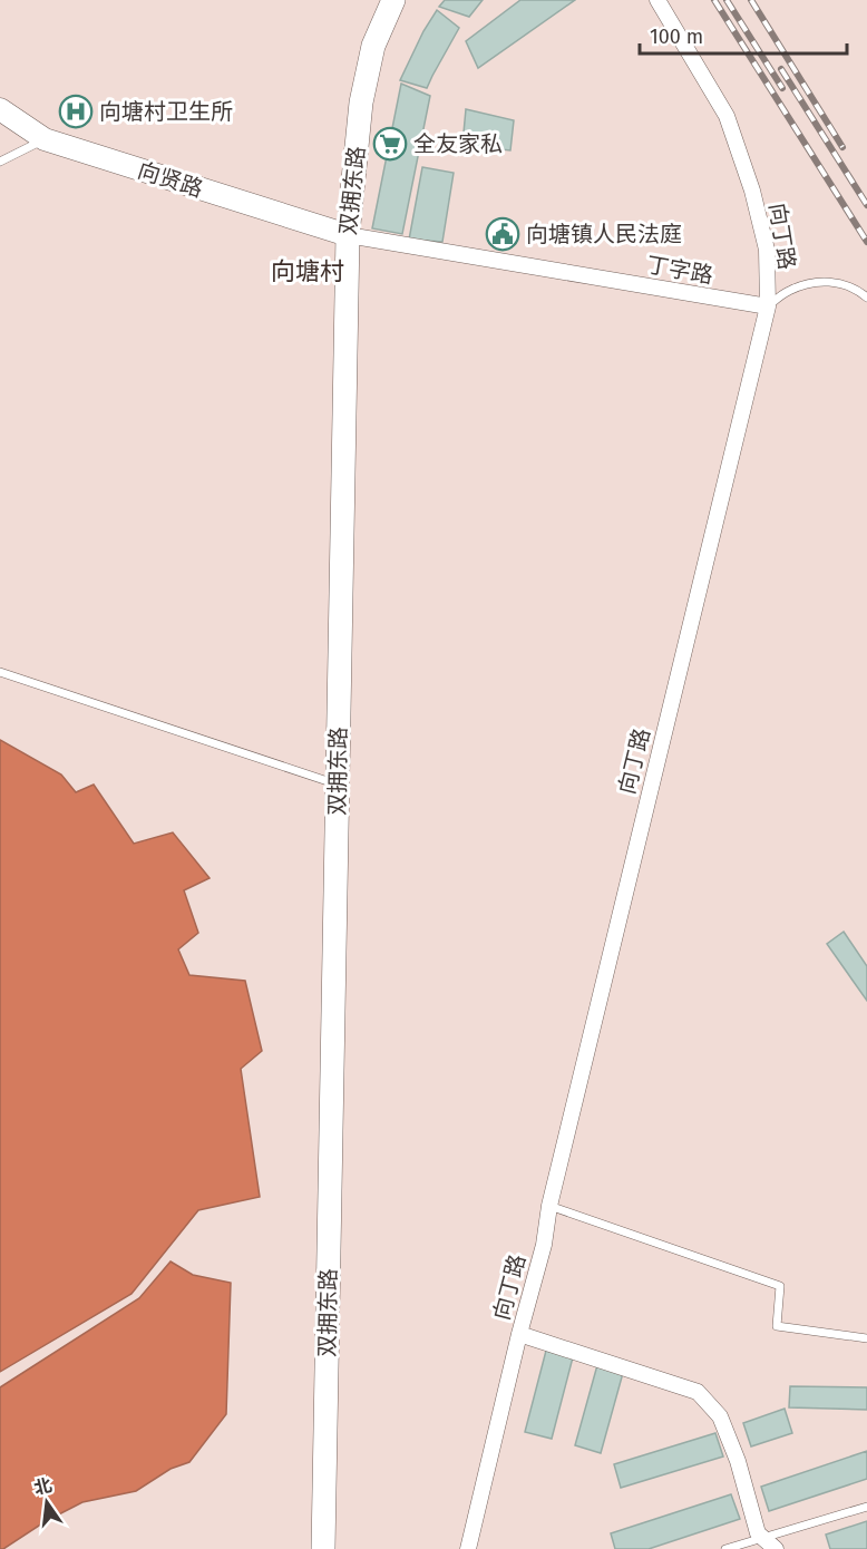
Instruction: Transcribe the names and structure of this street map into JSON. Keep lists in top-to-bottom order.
{
  "streets": {
    "main road": ["双拥东路"],
    "street": ["向贤路", "向丁路", "丁字路"]
  },
  "crossings": [
    ["向贤路", "双拥东路"],
    ["向贤路", "丁字路"],
    ["双拥东路", "丁字路"],
    ["向丁路", "丁字路"]
  ],
  "districts": ["向塘村"],
  "places": {
    "hospital": ["向塘村卫生所"],
    "supermarket": ["全友家私"],
    "public building": ["向塘镇人民法庭"]
  },
  "scale_bar": "100 m",
  "north": "top"
}
